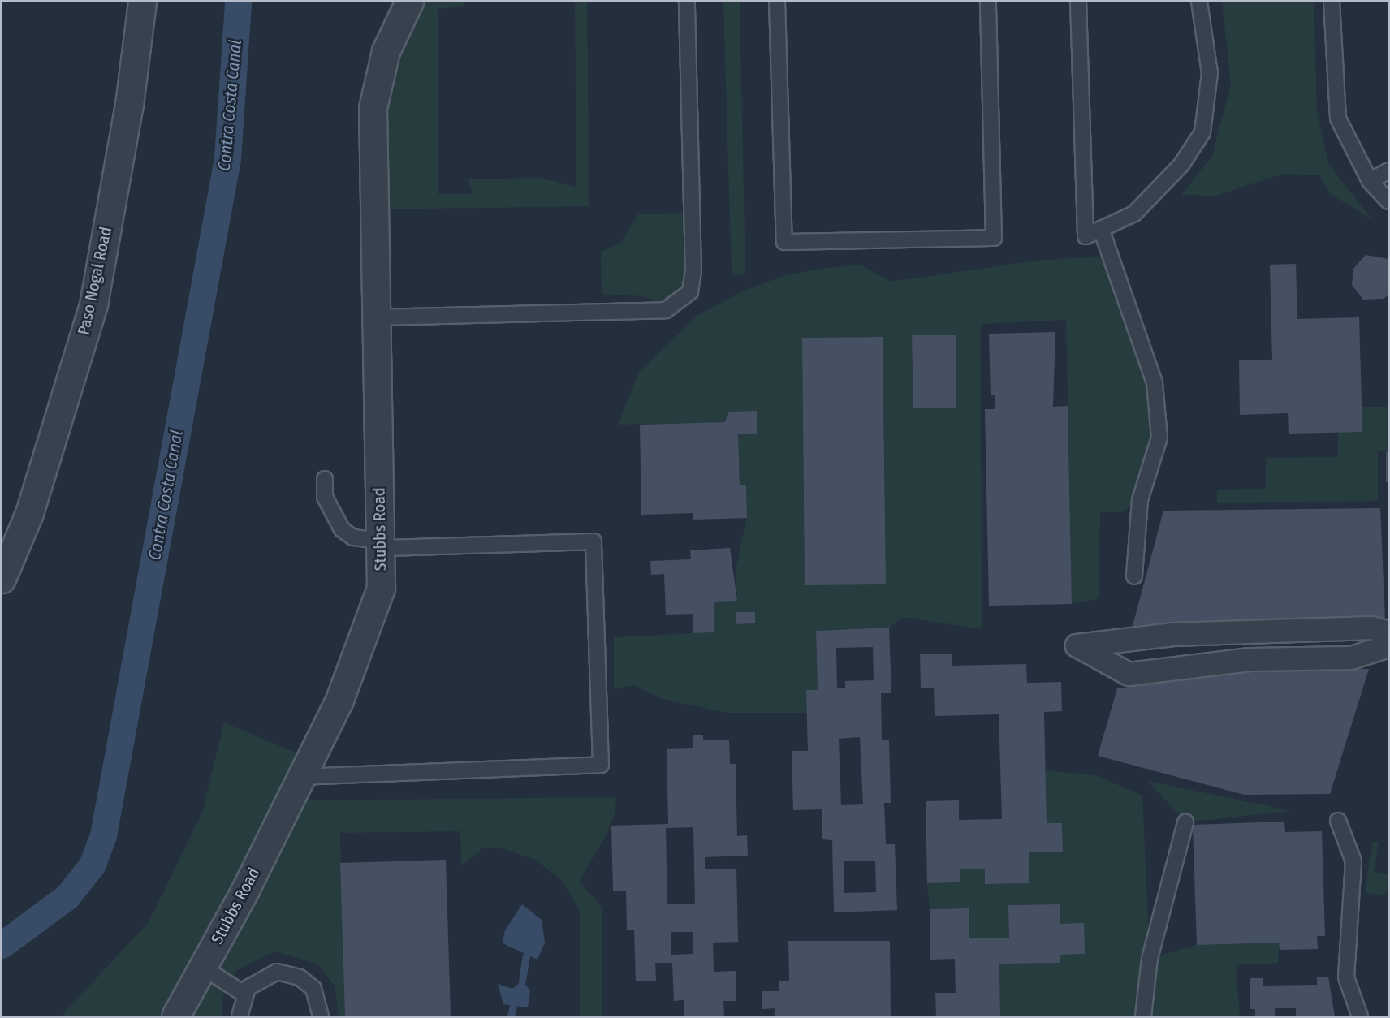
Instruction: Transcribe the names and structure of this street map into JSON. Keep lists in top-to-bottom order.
{
  "streets": {
    "street": ["Paso Nogal Road", "Stubbs Road"]
  },
  "water": ["Contra Costa Canal"]
}
